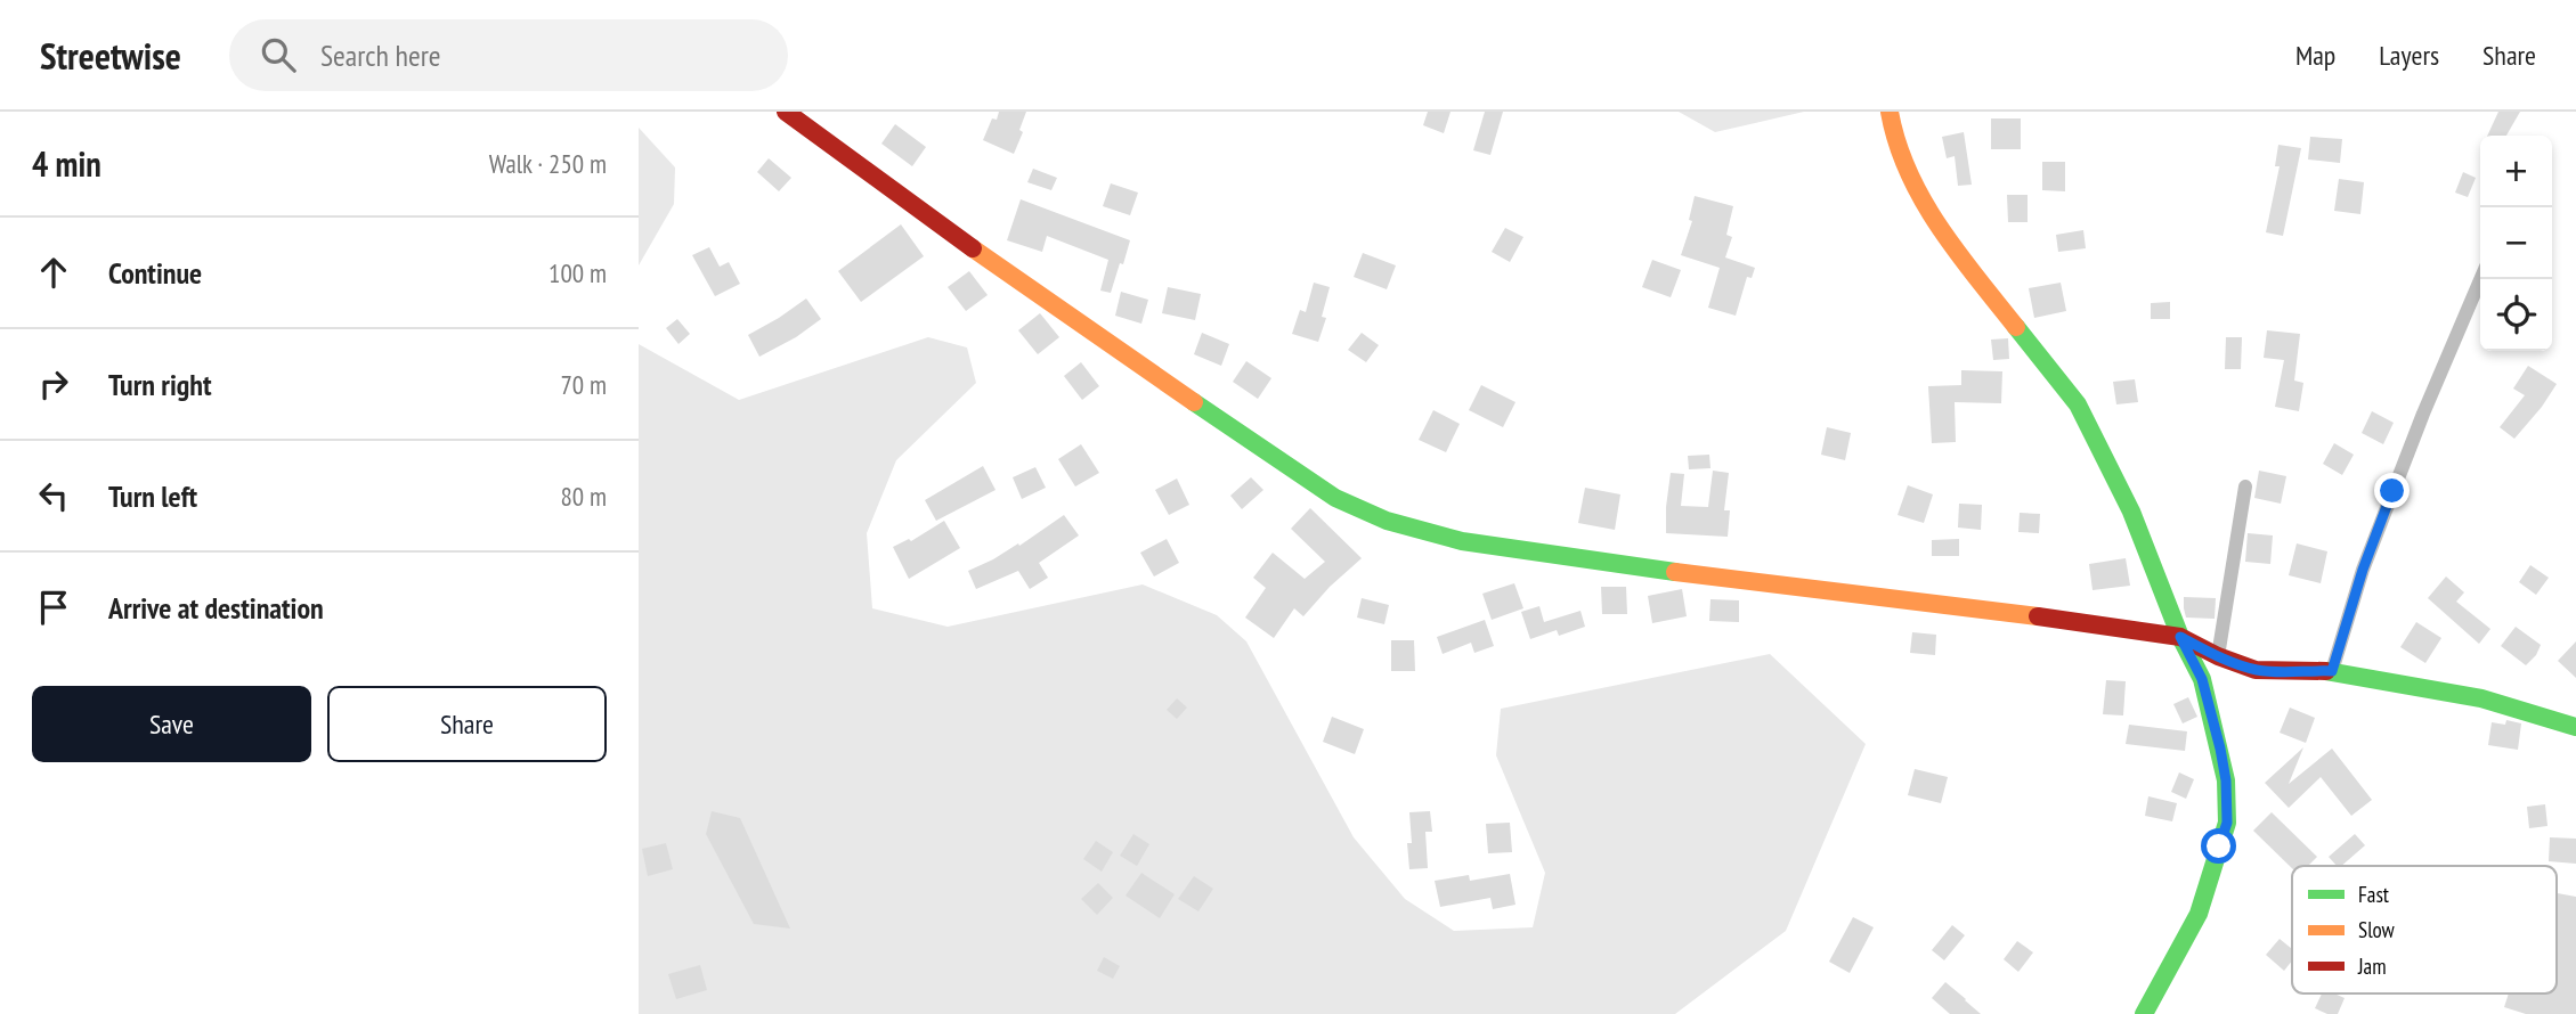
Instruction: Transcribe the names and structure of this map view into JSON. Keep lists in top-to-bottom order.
{
  "legend": ["Fast", "Slow", "Jam"],
  "page": {
    "header": "Streetwise",
    "search": "Search here",
    "nav": ["Map", "Layers", "Share"],
    "heading": ["4 min", "Walk · 250 m"],
    "map_buttons": ["+", "−"],
    "list": [
      ["Continue", "100 m"],
      ["Turn right", "70 m"],
      ["Turn left", "80 m"],
      "Arrive at destination"
    ],
    "buttons": ["Save", "Share"]
  }
}
